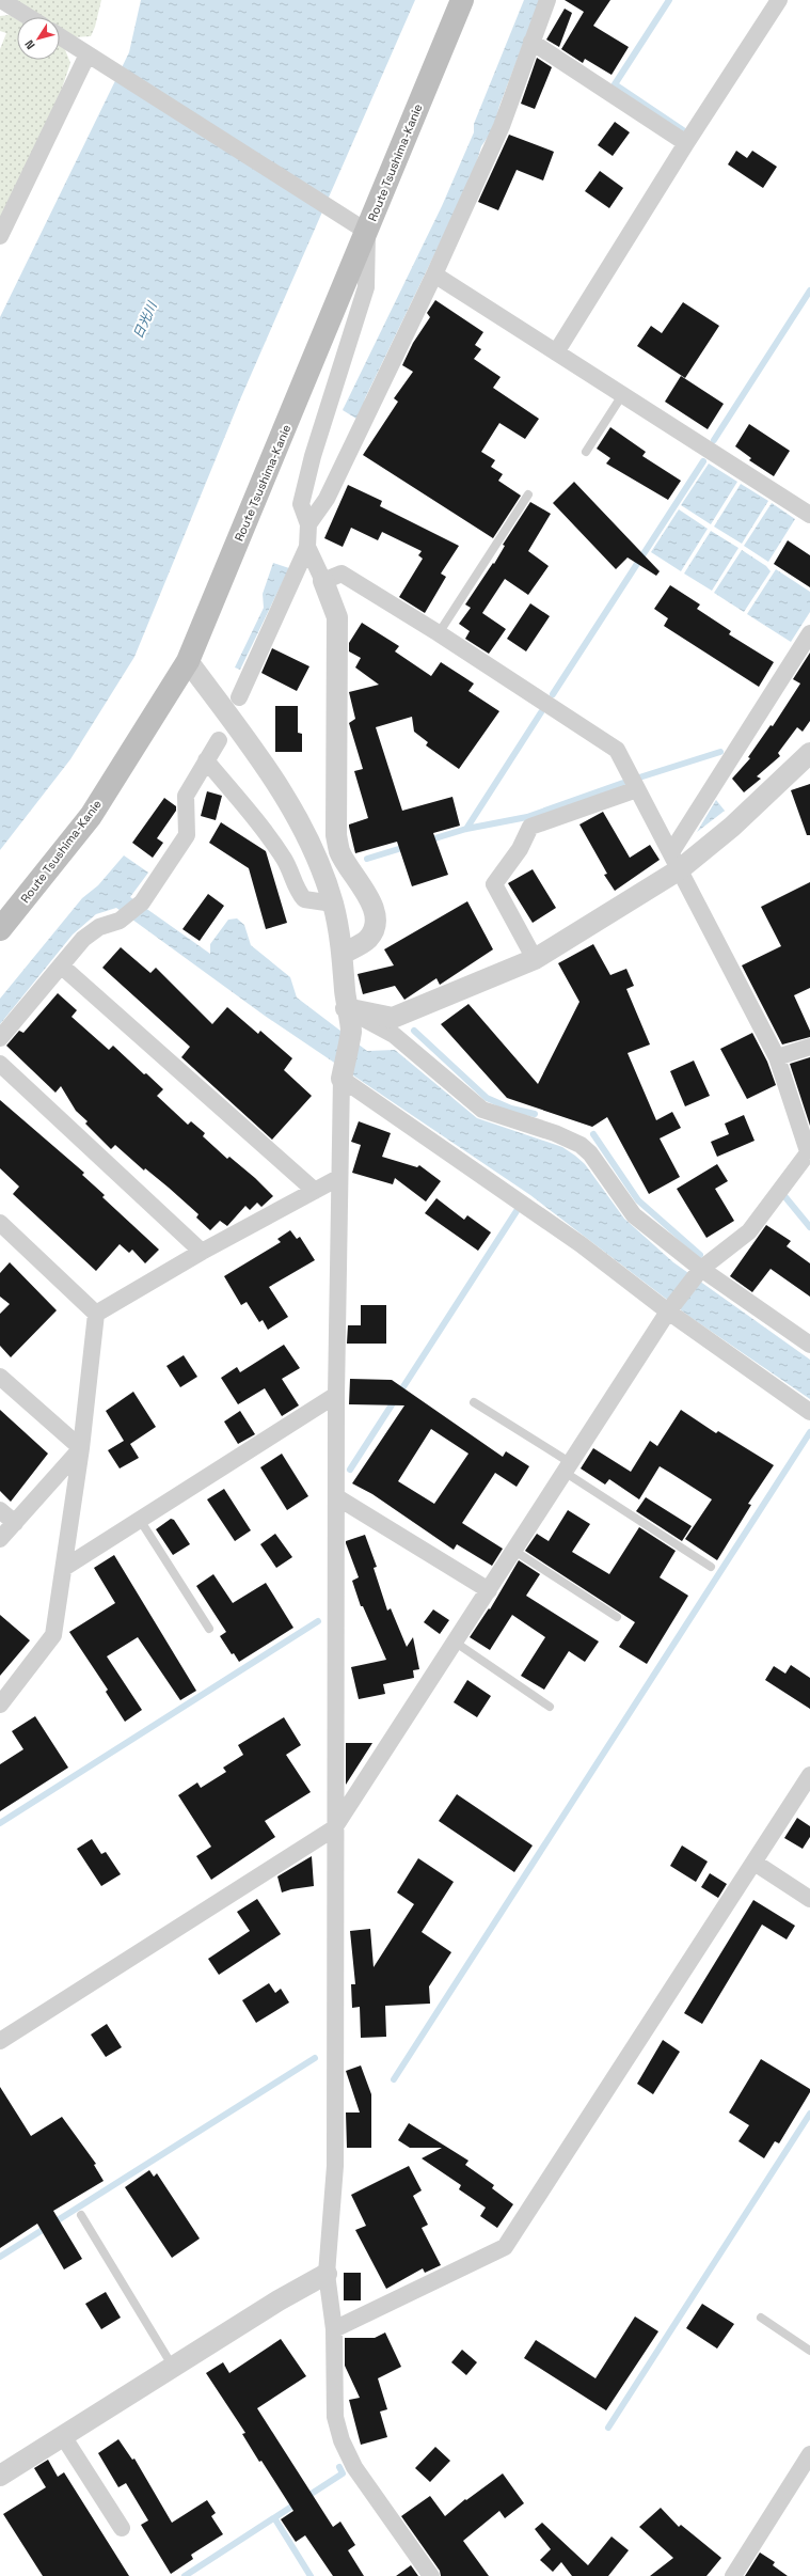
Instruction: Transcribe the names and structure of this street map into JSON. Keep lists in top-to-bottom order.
{
  "streets": {
    "main road": ["Route Tsushima-Kanie"]
  },
  "water": ["日光川"],
  "north": "bottom left"
}
